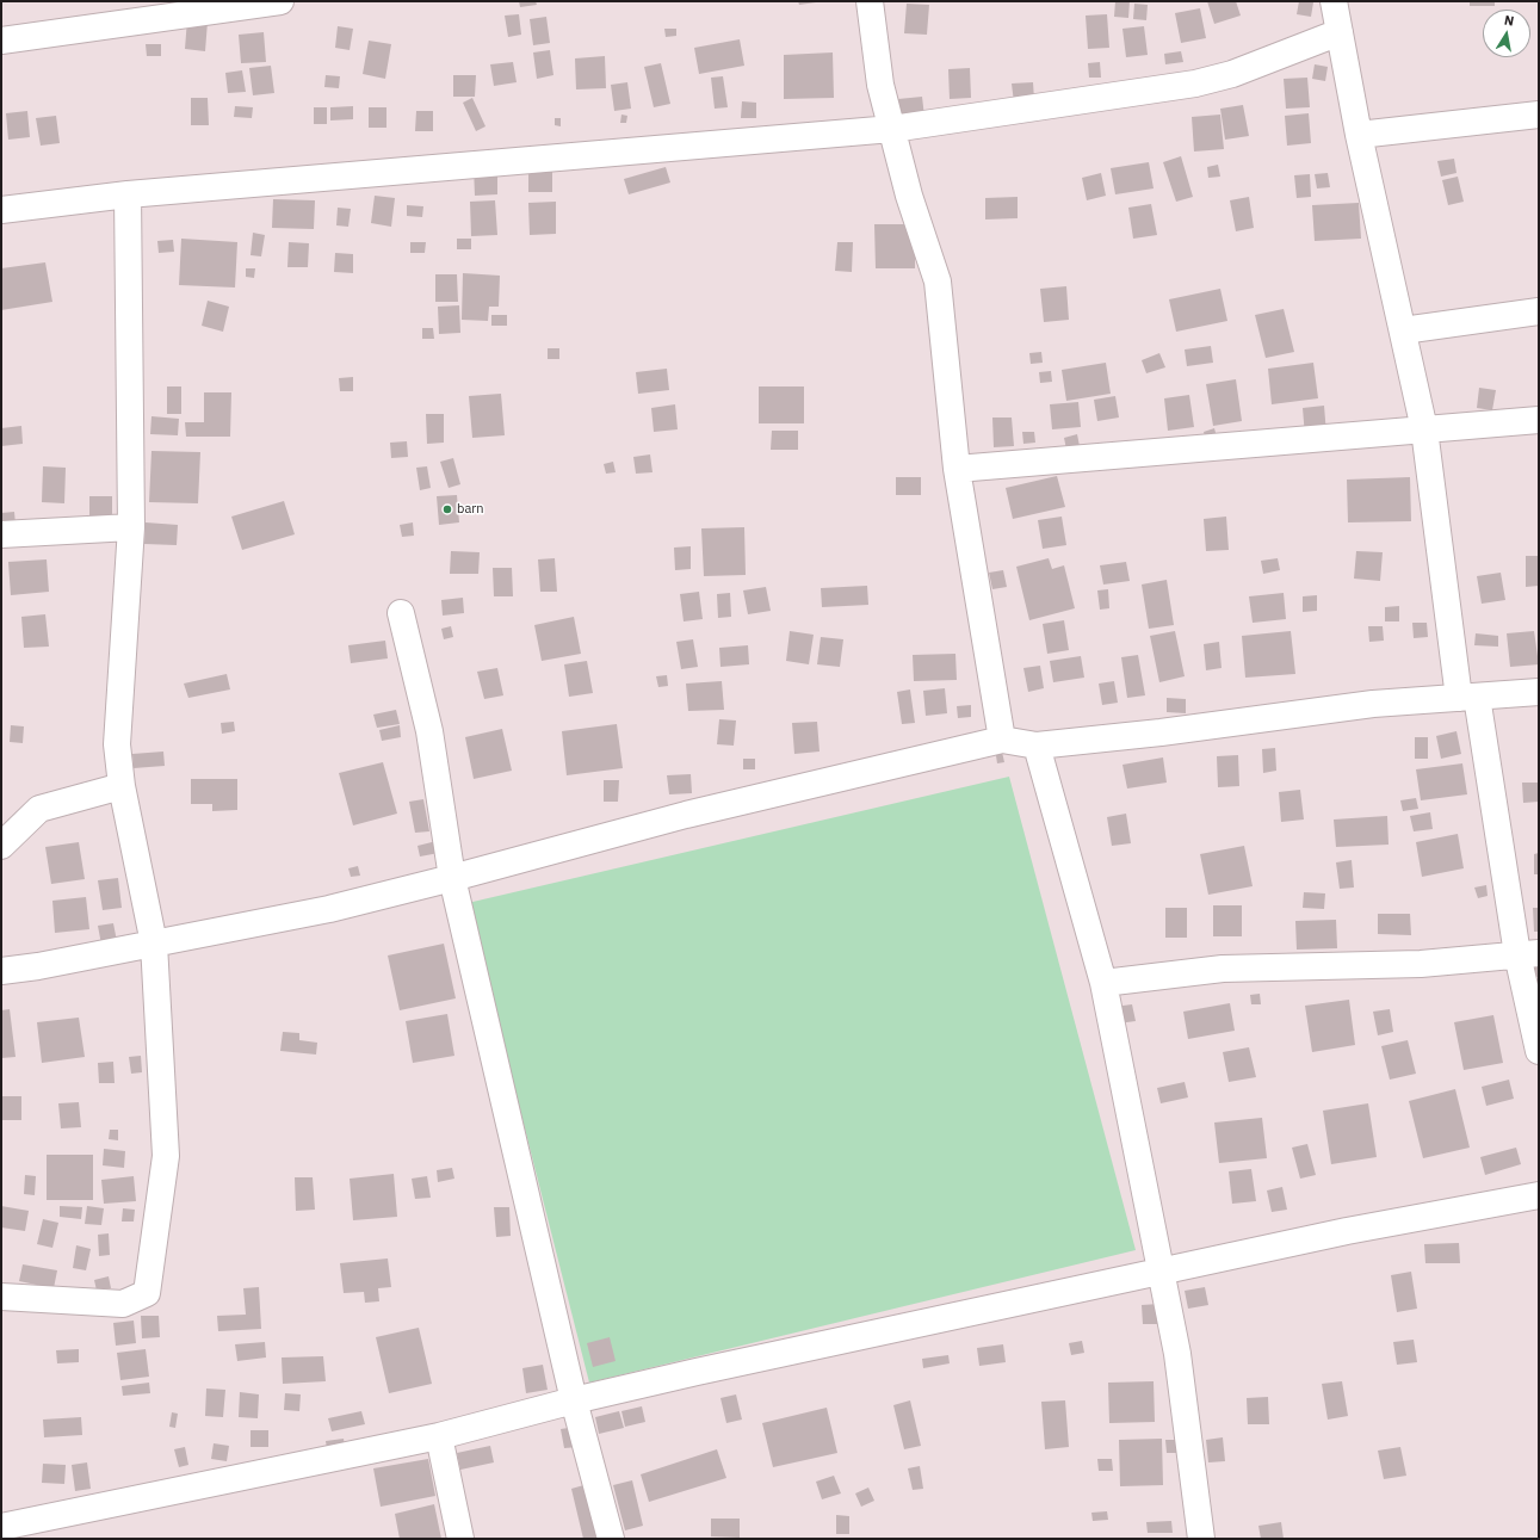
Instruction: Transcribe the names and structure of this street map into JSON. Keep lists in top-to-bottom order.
{
  "places": ["barn"],
  "north": "top"
}
